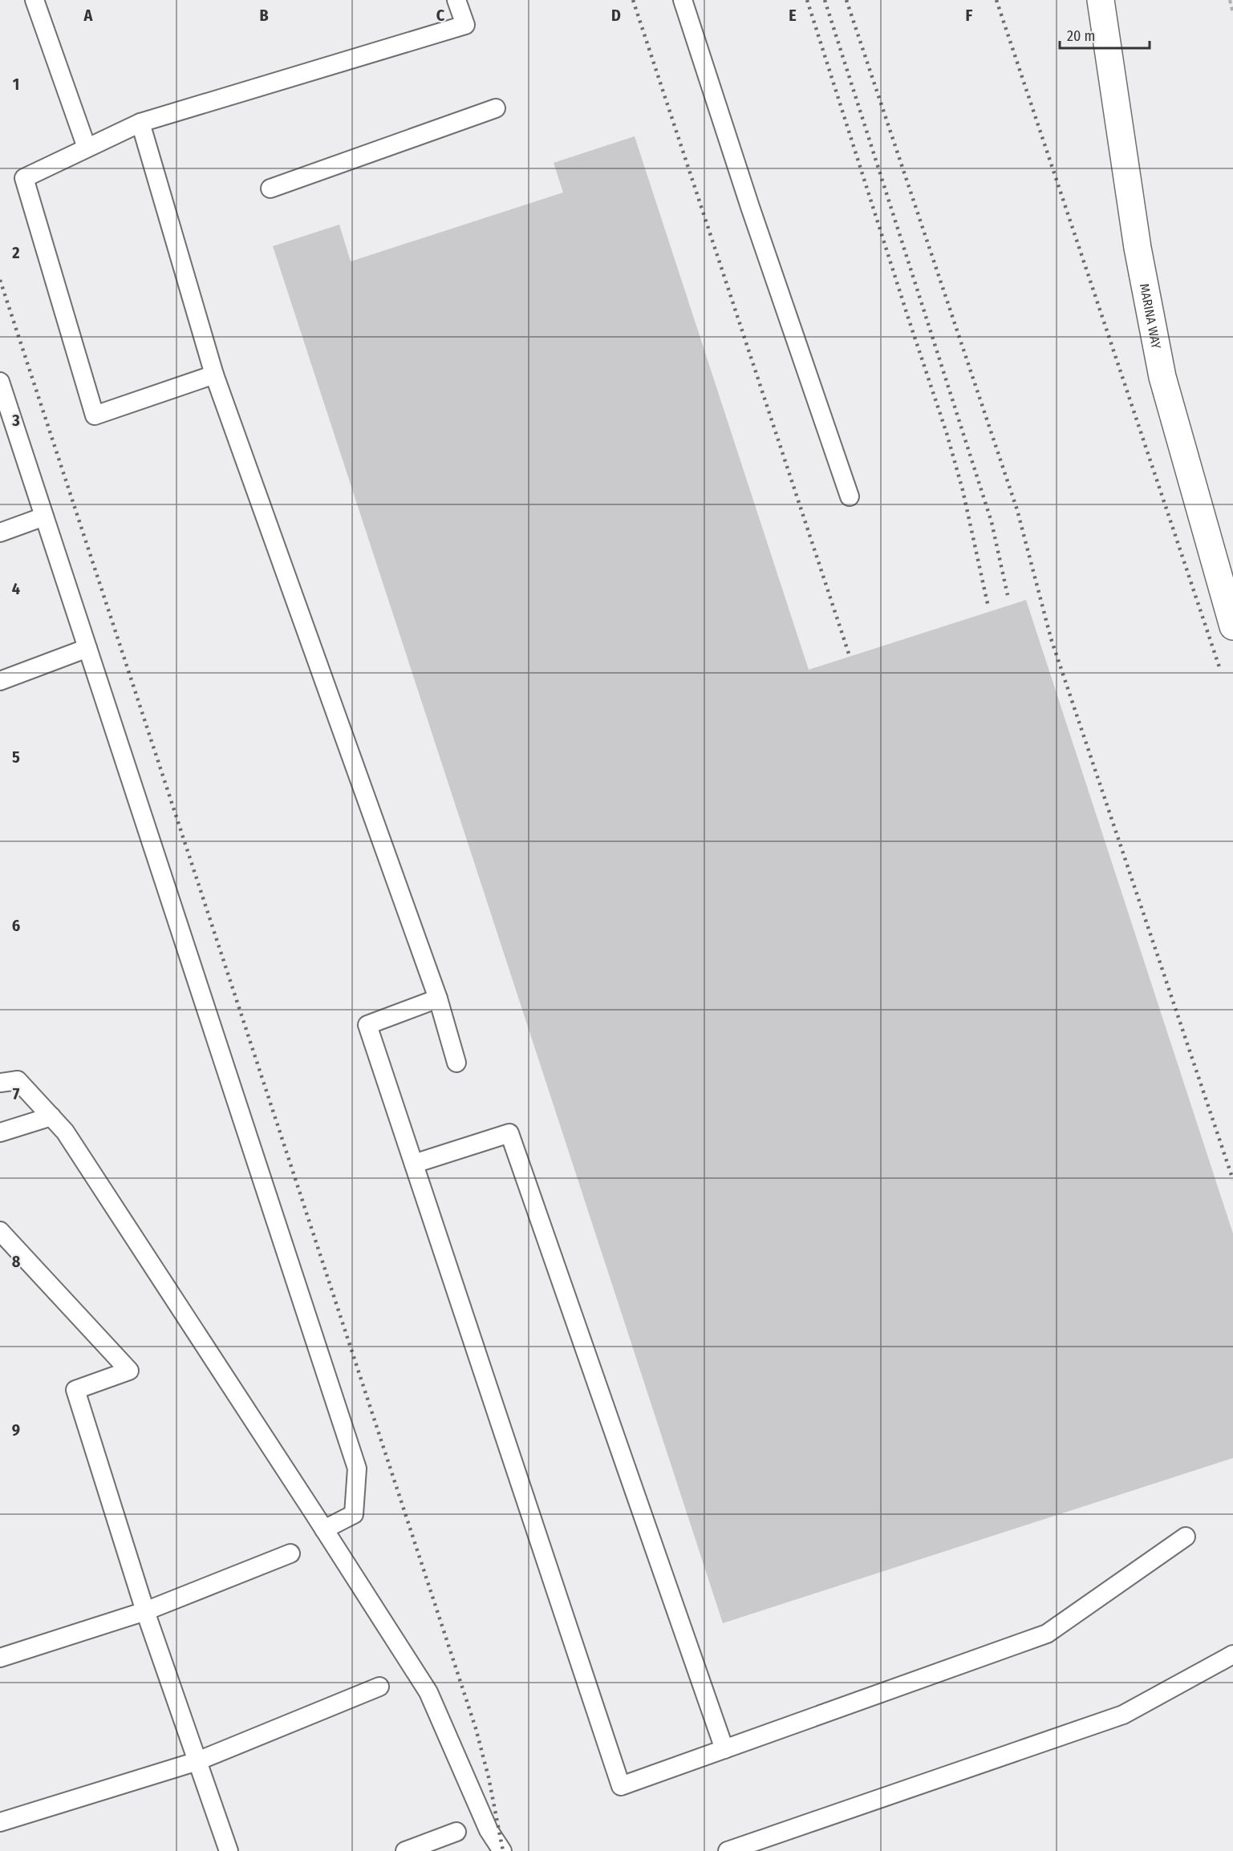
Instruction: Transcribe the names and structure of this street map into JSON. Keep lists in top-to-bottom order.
{
  "streets": {
    "street": ["MARINA WAY"]
  },
  "scale_bar": "20 m",
  "grid": {
    "columns": [
      "A",
      "B",
      "C",
      "D",
      "E",
      "F"
    ],
    "rows": [
      "1",
      "2",
      "3",
      "4",
      "5",
      "6",
      "7",
      "8",
      "9"
    ]
  }
}
